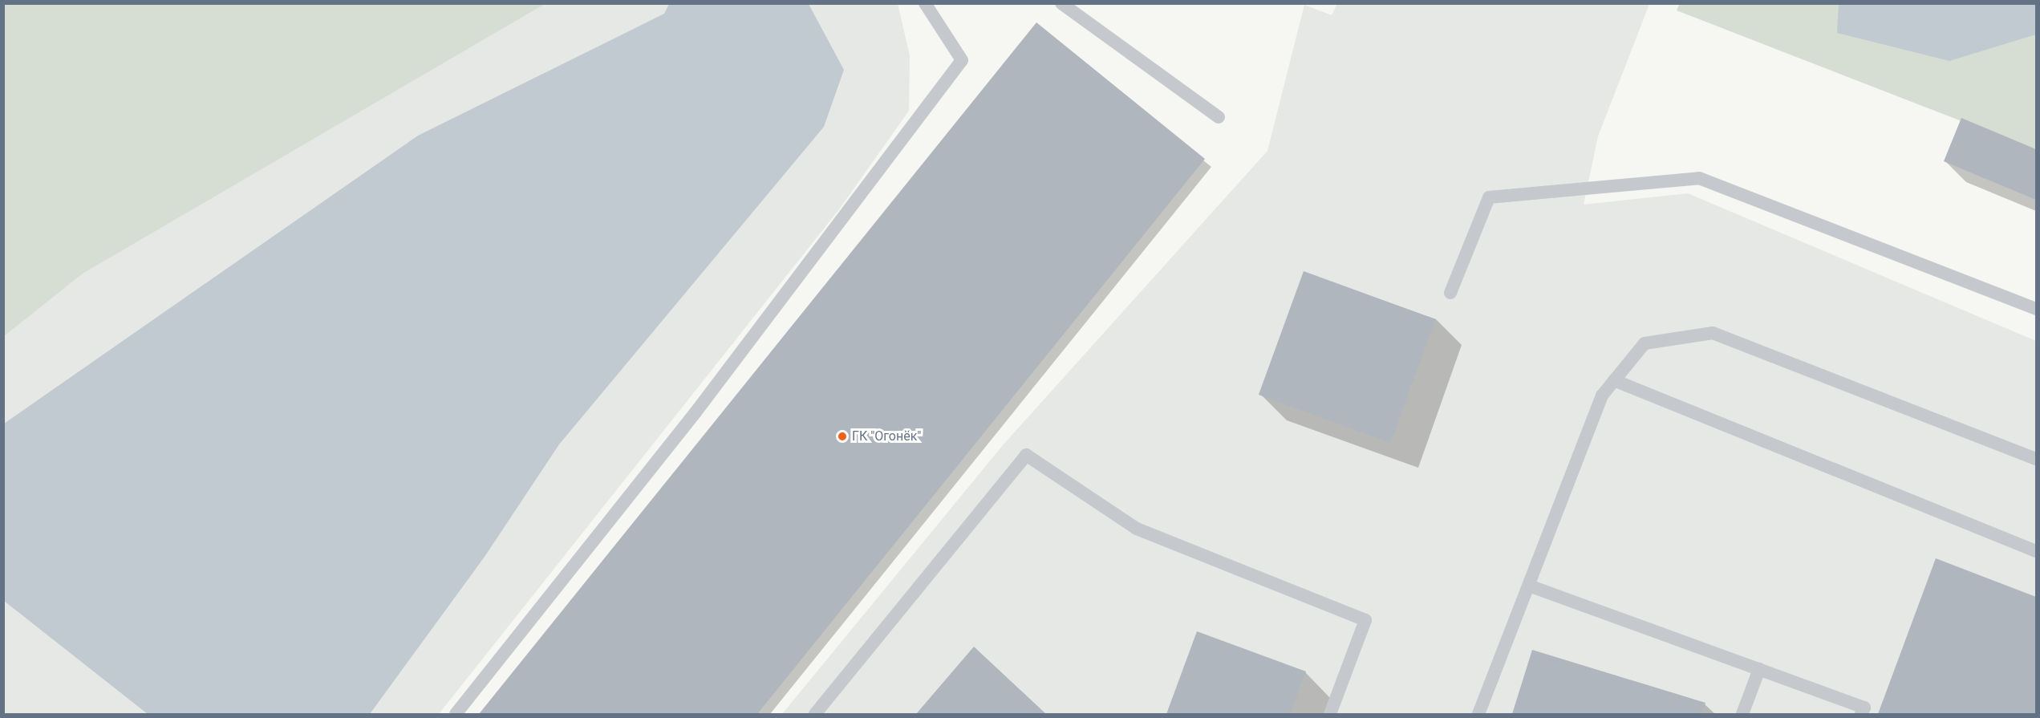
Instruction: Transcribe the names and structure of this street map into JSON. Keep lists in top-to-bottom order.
{
  "places": ["ГК \"Огонёк\""]
}
